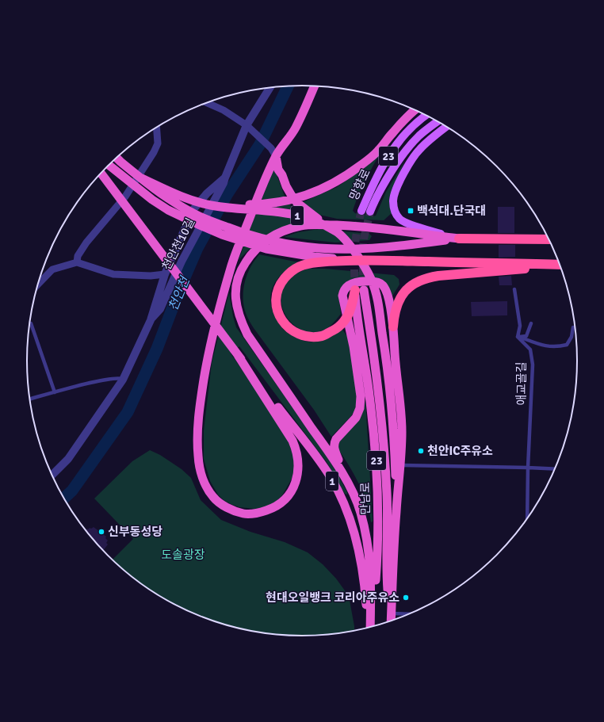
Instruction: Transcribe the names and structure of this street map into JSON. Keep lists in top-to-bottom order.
{
  "streets": {
    "highway": ["23", "1", "만남로"],
    "main road": ["망향로"],
    "street": ["천안천10길"],
    "lane": ["애교골길"]
  },
  "water": ["천안천"],
  "parks": ["도솔광장"],
  "places": {
    "transit": ["백석대.단국대"],
    "other": ["천안IC주유소", "신부동성당", "현대오일뱅크 코리아주유소"]
  }
}
